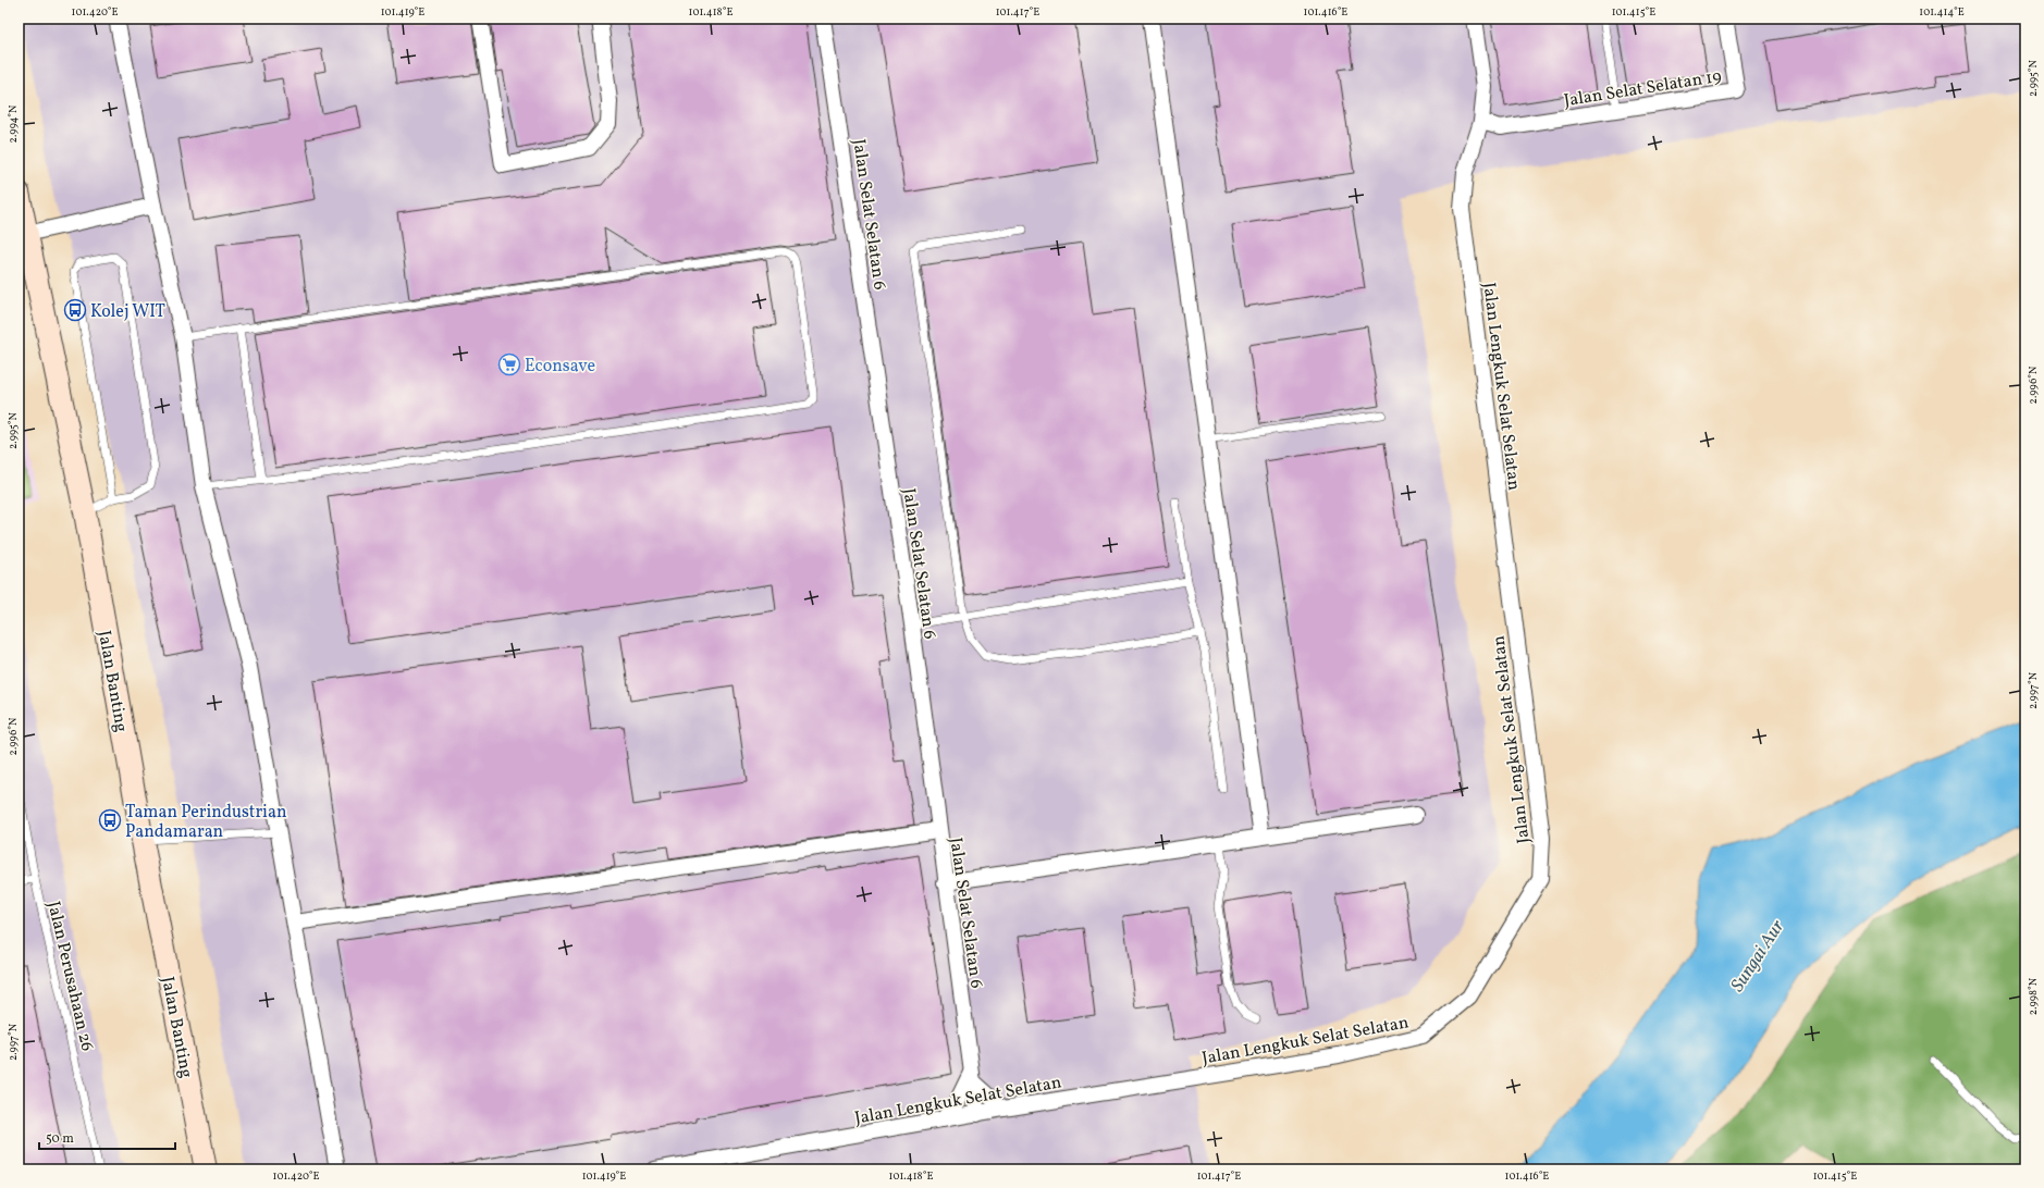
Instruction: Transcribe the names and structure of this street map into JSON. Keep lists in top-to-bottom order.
{
  "streets": {
    "main road": ["Jalan Banting"],
    "street": ["Jalan Selat Selatan 19", "Jalan Selat Selatan 6", "Jalan Lengkuk Selat Selatan"],
    "lane": ["Jalan Perusahaan 26"]
  },
  "crossings": [
    ["Jalan Selat Selatan 19", "Jalan Lengkuk Selat Selatan"],
    ["Jalan Selat Selatan 6", "Jalan Lengkuk Selat Selatan"]
  ],
  "water": ["Sungai Aur"],
  "places": {
    "bus stop": ["Kolej WIT", "Taman Perindustrian Pandamaran"],
    "supermarket": ["Econsave"]
  },
  "scale_bar": "50 m",
  "coordinates": [
    "101.420°E",
    "101.419°E",
    "101.418°E",
    "101.417°E",
    "101.416°E",
    "101.415°E",
    "101.414°E",
    "2.995°N",
    "2.994°N",
    "2.996°N",
    "2.997°N",
    "2.998°N"
  ]
}
